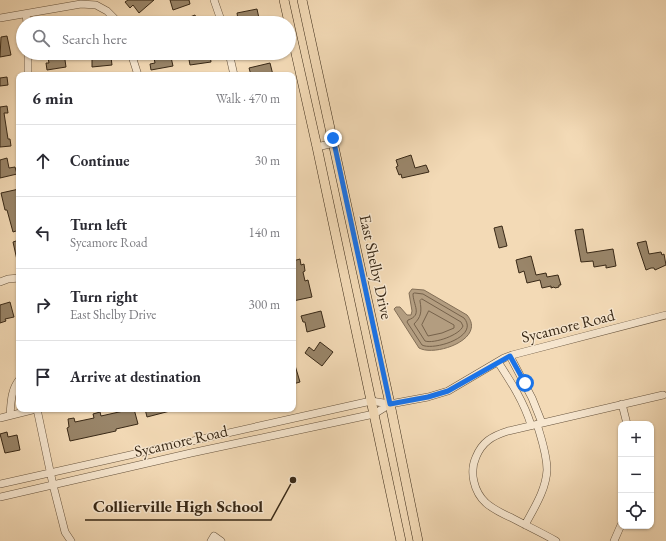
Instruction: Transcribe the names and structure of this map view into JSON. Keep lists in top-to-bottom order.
{
  "streets": {
    "main road": ["East Shelby Drive"],
    "street": ["Sycamore Road"]
  },
  "crossings": [
    ["East Shelby Drive", "Sycamore Road"]
  ],
  "places": ["Collierville High School"],
  "page": {
    "search": "Search here",
    "heading": ["6 min", "Walk · 470 m"],
    "list": [
      ["Continue", "30 m"],
      ["Turn left", "Sycamore Road", "140 m"],
      ["Turn right", "East Shelby Drive", "300 m"],
      "Arrive at destination"
    ],
    "map_buttons": ["+", "−"]
  }
}
